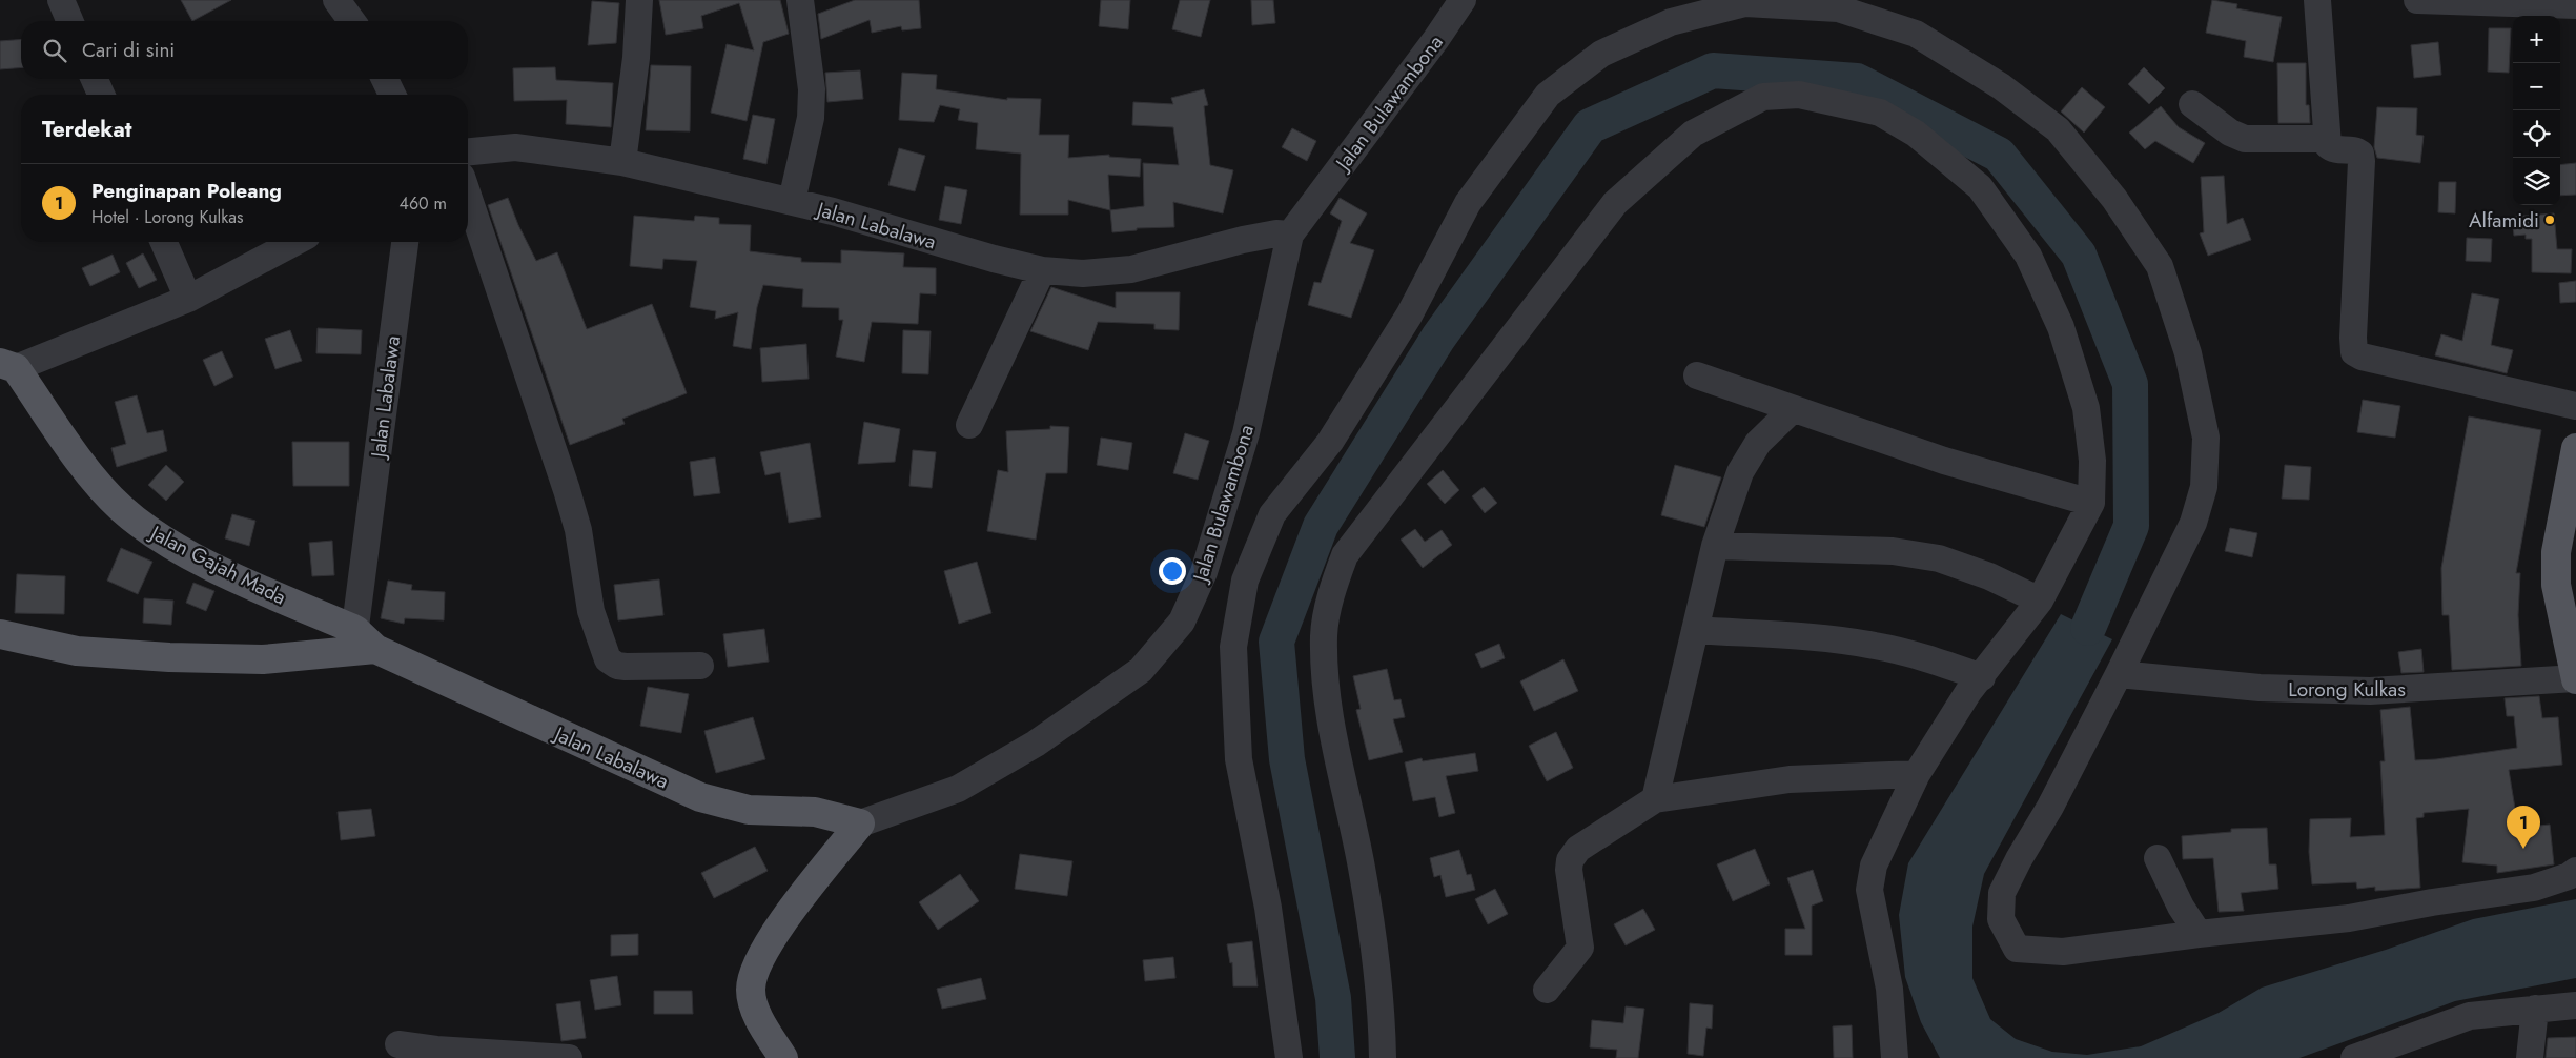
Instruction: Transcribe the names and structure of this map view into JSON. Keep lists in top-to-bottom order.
{
  "streets": {
    "main road": ["Jalan Labalawa", "Jalan Gajah Mada"],
    "street": ["Jalan Bulawambona", "Lorong Kulkas"]
  },
  "crossings": [
    ["Jalan Bulawambona", "Jalan Labalawa"],
    ["Jalan Labalawa", "Jalan Gajah Mada"]
  ],
  "places": ["Alfamidi"],
  "page": {
    "map_buttons": ["+", "−"],
    "search": "Cari di sini",
    "heading": "Terdekat",
    "list": [
      {
        "mark": "1",
        "name": "Penginapan Poleang",
        "note": "Hotel · Lorong Kulkas",
        "value": "460 m"
      }
    ],
    "pins": "1"
  }
}
